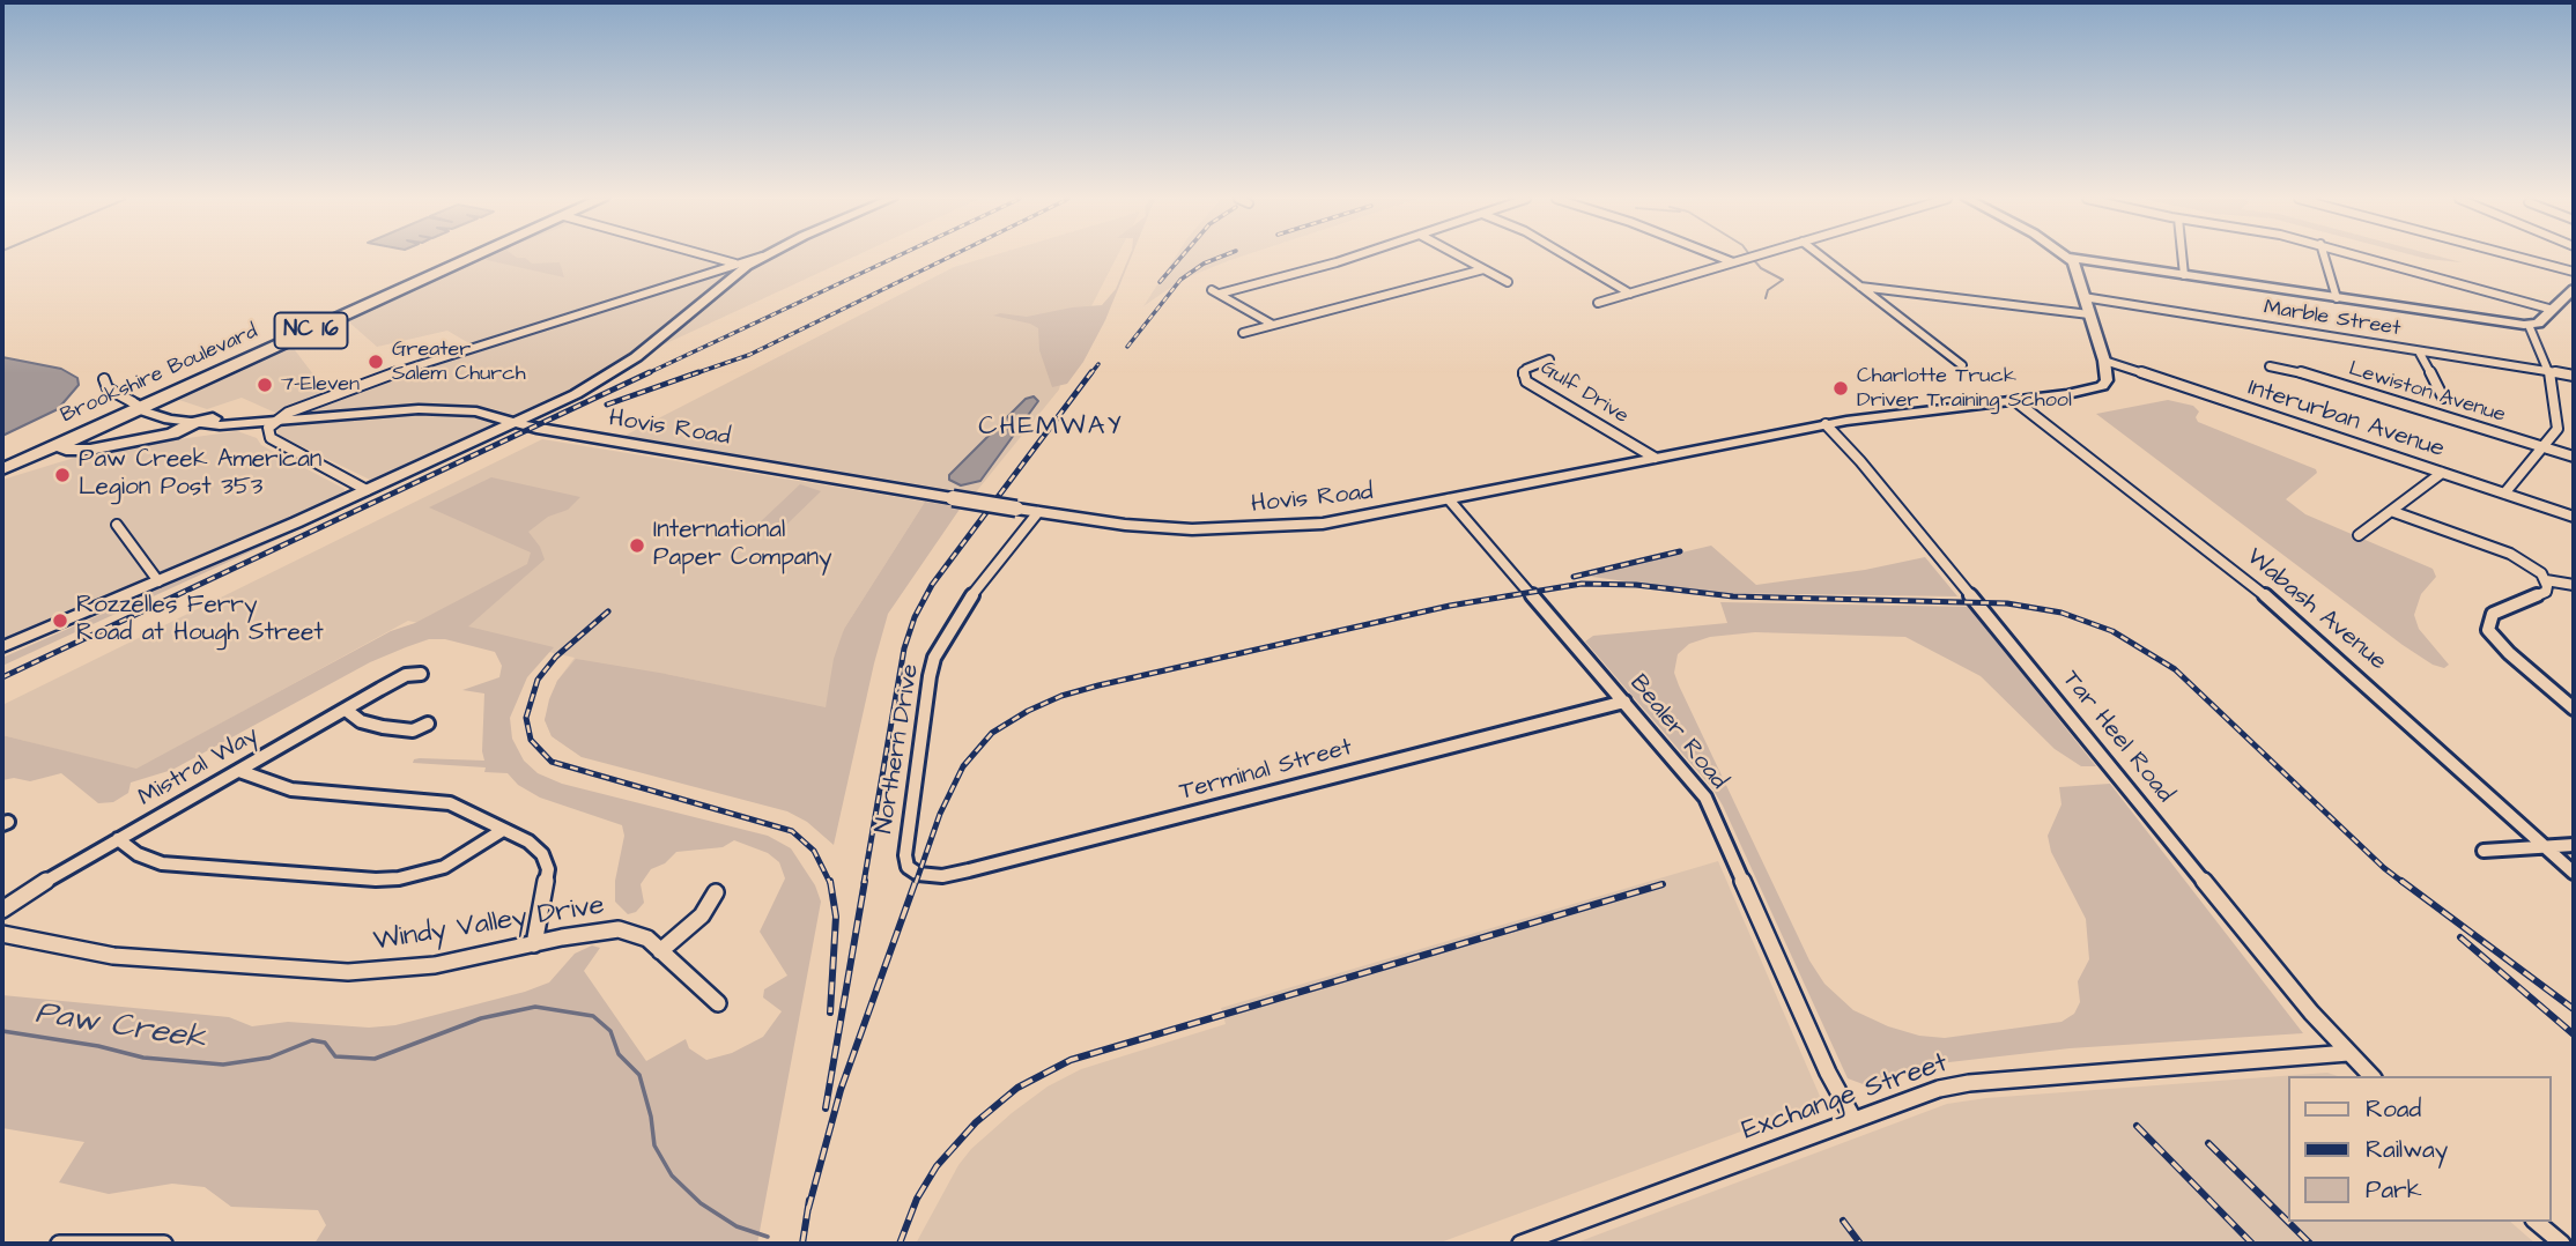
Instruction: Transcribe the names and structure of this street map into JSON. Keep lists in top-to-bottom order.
{
  "streets": {
    "highway": ["NC 16", "Brookshire Boulevard"],
    "street": [
      "Marble Street",
      "Gulf Drive",
      "Lewiston Avenue",
      "Interurban Avenue",
      "Hovis Road",
      "Wabash Avenue",
      "Bealer Road",
      "Tar Heel Road",
      "Northern Drive",
      "Mistral Way",
      "Terminal Street",
      "Windy Valley Drive",
      "Exchange Street"
    ]
  },
  "crossings": [
    ["Brookshire Boulevard", "Hovis Road"],
    ["Gulf Drive", "Hovis Road"],
    ["Interurban Avenue", "Hovis Road"],
    ["Hovis Road", "Wabash Avenue"],
    ["Hovis Road", "Bealer Road"],
    ["Hovis Road", "Tar Heel Road"],
    ["Hovis Road", "Northern Drive"],
    ["Bealer Road", "Terminal Street"],
    ["Bealer Road", "Exchange Street"],
    ["Tar Heel Road", "Exchange Street"],
    ["Northern Drive", "Terminal Street"]
  ],
  "districts": ["CHEMWAY"],
  "water": ["Paw Creek"],
  "places": [
    "Greater Salem Church",
    "7-Eleven",
    "Charlotte Truck Driver Training School",
    "Paw Creek American Legion Post 353",
    "International Paper Company",
    "Rozzelles Ferry Road at Hough Street"
  ],
  "legend": ["Road", "Railway", "Park"]
}
